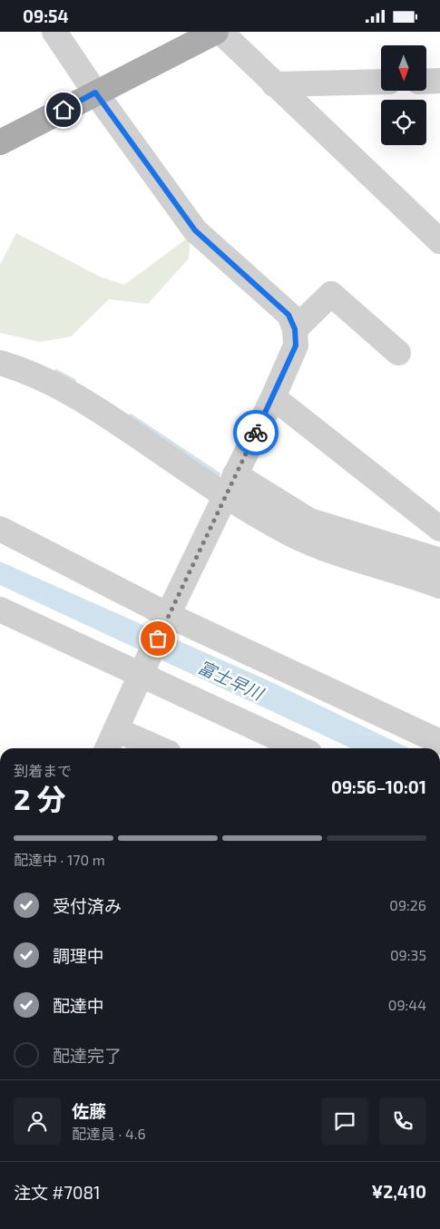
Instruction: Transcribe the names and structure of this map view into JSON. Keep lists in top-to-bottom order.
{
  "water": ["富士早川"],
  "north": "bottom",
  "page": {
    "status": "09:54",
    "heading": ["2 分", "到着まで", "09:56–10:01"],
    "panel": [
      "佐藤",
      "配達員 · 4.6",
      "注文 #7081",
      "¥2,410"
    ],
    "bar": "配達中 · 170 m",
    "list": [
      ["受付済み", "09:26"],
      ["調理中", "09:35"],
      ["配達中", "09:44"],
      "配達完了"
    ]
  }
}
